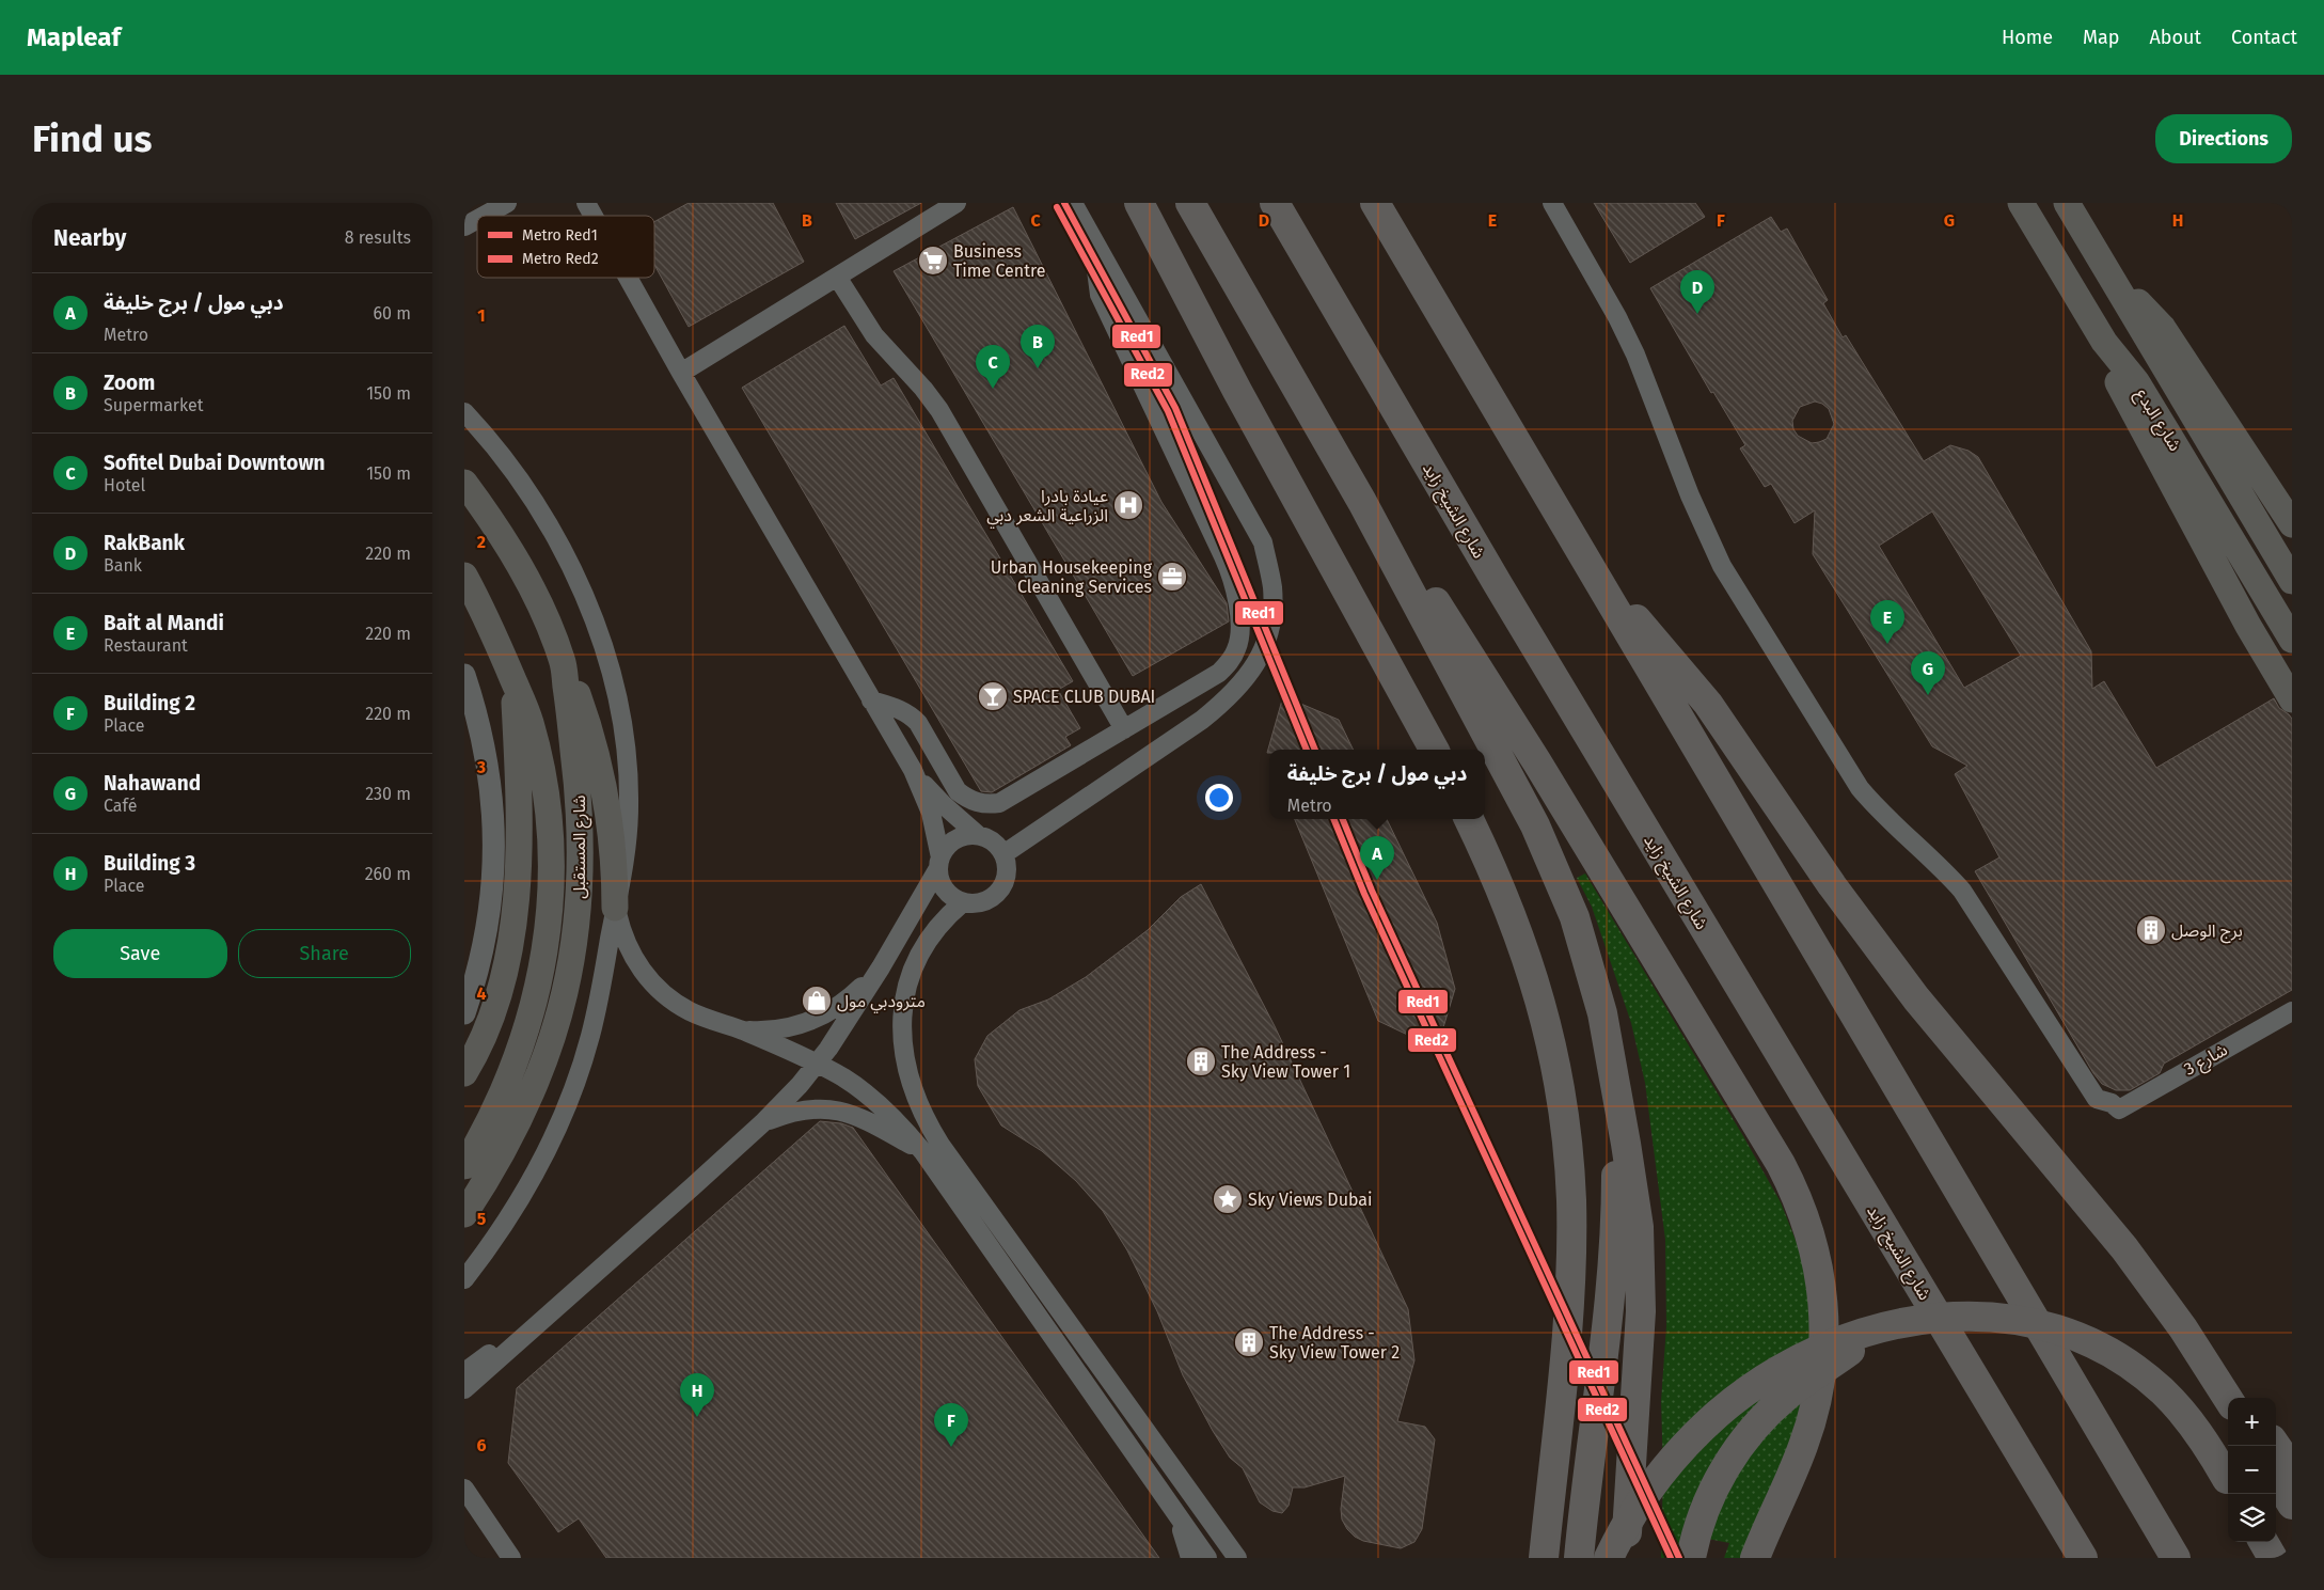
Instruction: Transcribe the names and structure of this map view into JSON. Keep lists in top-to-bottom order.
{
  "streets": {
    "highway": ["شارع الشيخ زايد"],
    "main road": ["شارع البدع", "شارع المستقبل"],
    "street": ["شارع 3"]
  },
  "places": {
    "supermarket": ["Business Time Centre"],
    "hospital": ["عيادة بادرا الزراعية الشعر دبي"],
    "office": ["Urban Housekeeping Cleaning Services"],
    "bar": ["SPACE CLUB DUBAI"],
    "building": ["برج الوصل", "The Address - Sky View Tower 1", "The Address - Sky View Tower 2"],
    "shop": ["مترودبي مول"],
    "place": ["Sky Views Dubai"]
  },
  "lines": ["metro line Red1", "metro line Red2"],
  "legend": ["Metro Red1", "Metro Red2"],
  "page": {
    "header": "Mapleaf",
    "nav": [
      "Home",
      "Map",
      "About",
      "Contact"
    ],
    "buttons": [
      "Directions",
      ["Save", "Share"]
    ],
    "title": "Find us",
    "heading": ["Nearby", "8 results"],
    "pins": [
      "D",
      "B",
      "C",
      "E",
      "G",
      "A",
      "H",
      "F"
    ],
    "list": [
      {
        "mark": "A",
        "name": "دبي مول / برج خليفة",
        "note": "Metro",
        "value": "60 m"
      },
      {
        "mark": "B",
        "name": "Zoom",
        "note": "Supermarket",
        "value": "150 m"
      },
      {
        "mark": "C",
        "name": "Sofitel Dubai Downtown",
        "note": "Hotel",
        "value": "150 m"
      },
      {
        "mark": "D",
        "name": "RakBank",
        "note": "Bank",
        "value": "220 m"
      },
      {
        "mark": "E",
        "name": "Bait al Mandi",
        "note": "Restaurant",
        "value": "220 m"
      },
      {
        "mark": "F",
        "name": "Building 2",
        "note": "Place",
        "value": "220 m"
      },
      {
        "mark": "G",
        "name": "Nahawand",
        "note": "Café",
        "value": "230 m"
      },
      {
        "mark": "H",
        "name": "Building 3",
        "note": "Place",
        "value": "260 m"
      }
    ],
    "popup": ["دبي مول / برج خليفة", "Metro"],
    "map_buttons": ["+", "−"]
  },
  "grid": {
    "columns": [
      "B",
      "C",
      "D",
      "E",
      "F",
      "G",
      "H"
    ],
    "rows": [
      "1",
      "2",
      "3",
      "4",
      "5",
      "6"
    ]
  }
}
